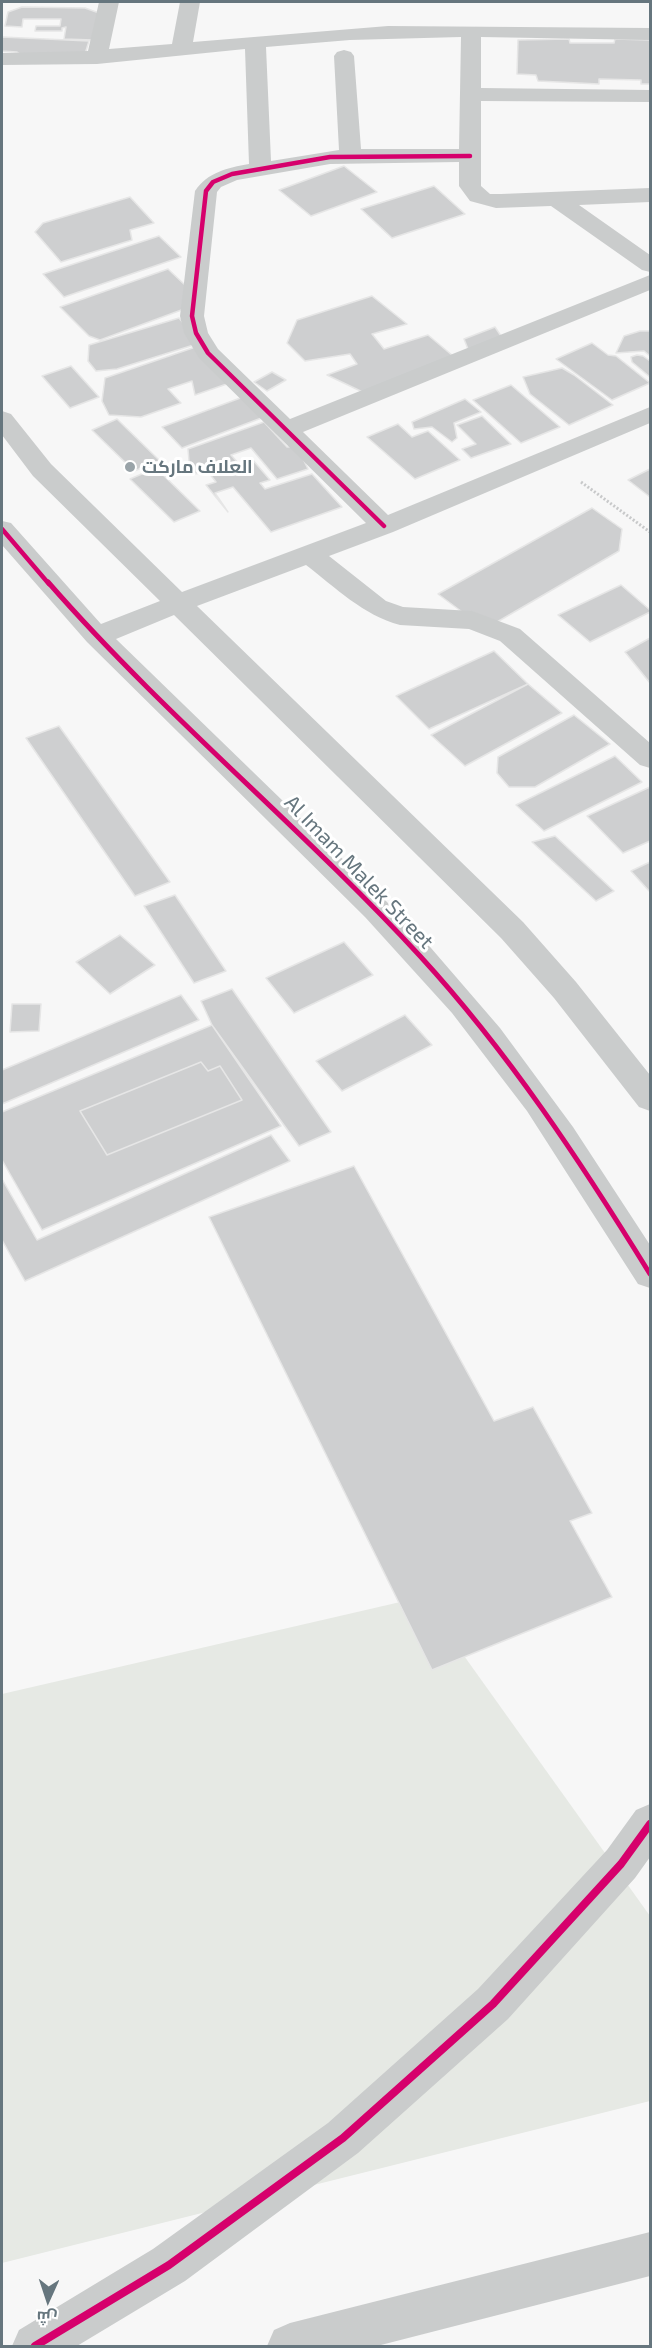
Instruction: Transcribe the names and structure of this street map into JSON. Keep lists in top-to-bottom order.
{
  "streets": {
    "street": ["Al Imam Malek Street"]
  },
  "places": ["العلاف ماركت"],
  "north": "bottom"
}
